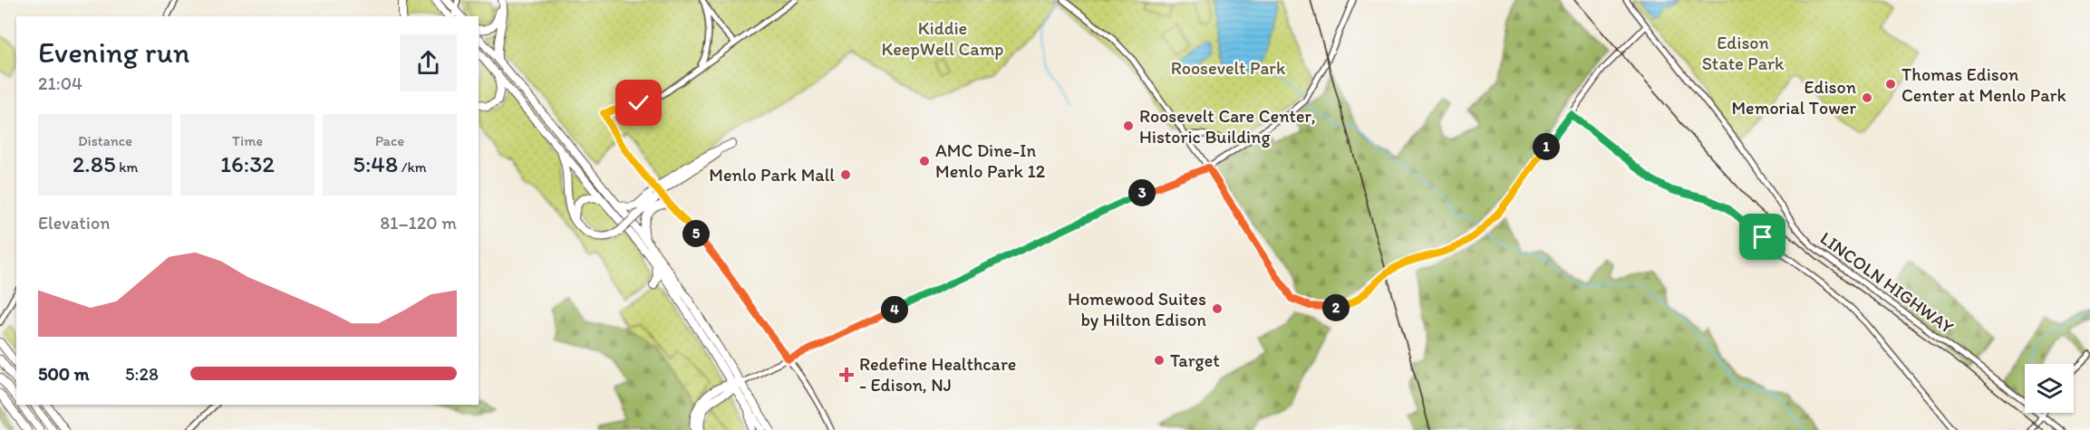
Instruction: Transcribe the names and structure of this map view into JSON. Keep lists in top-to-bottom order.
{
  "streets": {
    "street": ["LINCOLN HIGHWAY"]
  },
  "parks": ["Kiddie KeepWell Camp", "Edison State Park", "Roosevelt Park"],
  "places": {
    "other": [
      "Thomas Edison Center at Menlo Park",
      "Edison Memorial Tower",
      "Roosevelt Care Center, Historic Building",
      "AMC Dine-In Menlo Park 12",
      "Menlo Park Mall",
      "Homewood Suites by Hilton Edison",
      "Target"
    ],
    "health": ["Redefine Healthcare - Edison, NJ"]
  },
  "page": {
    "heading": ["Evening run", "21:04"],
    "stats": [
      ["Distance", "2.85 km"],
      ["Time", "16:32"],
      ["Pace", "5:48 /km"]
    ],
    "pins": [
      "1",
      "3",
      "5",
      "2",
      "4"
    ],
    "chart": ["Elevation", "81–120 m"],
    "list": [
      {
        "name": "500 m",
        "note": "5:28"
      }
    ]
  }
}
